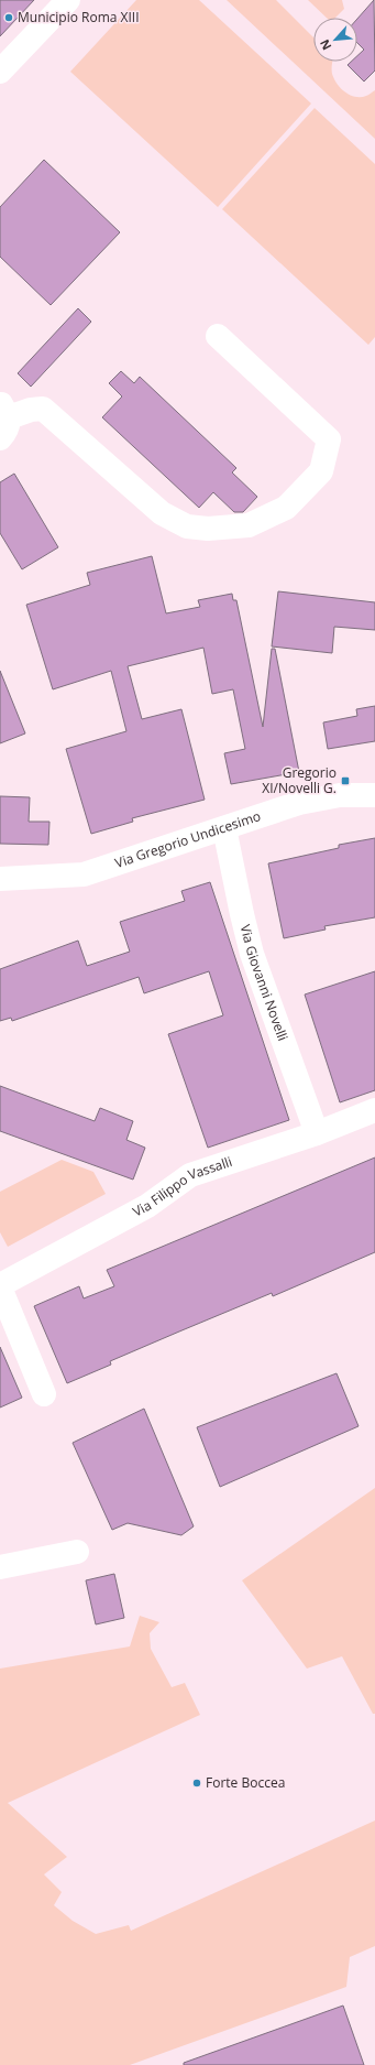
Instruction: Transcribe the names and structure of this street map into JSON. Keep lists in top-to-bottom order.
{
  "streets": {
    "street": ["Via Gregorio Undicesimo", "Via Giovanni Novelli", "Via Filippo Vassalli"]
  },
  "crossings": [
    ["Via Gregorio Undicesimo", "Via Giovanni Novelli"],
    ["Via Giovanni Novelli", "Via Filippo Vassalli"]
  ],
  "places": {
    "other": ["Municipio Roma XIII", "Forte Boccea"],
    "transit": ["Gregorio XI/Novelli G."]
  },
  "north": "bottom left"
}
